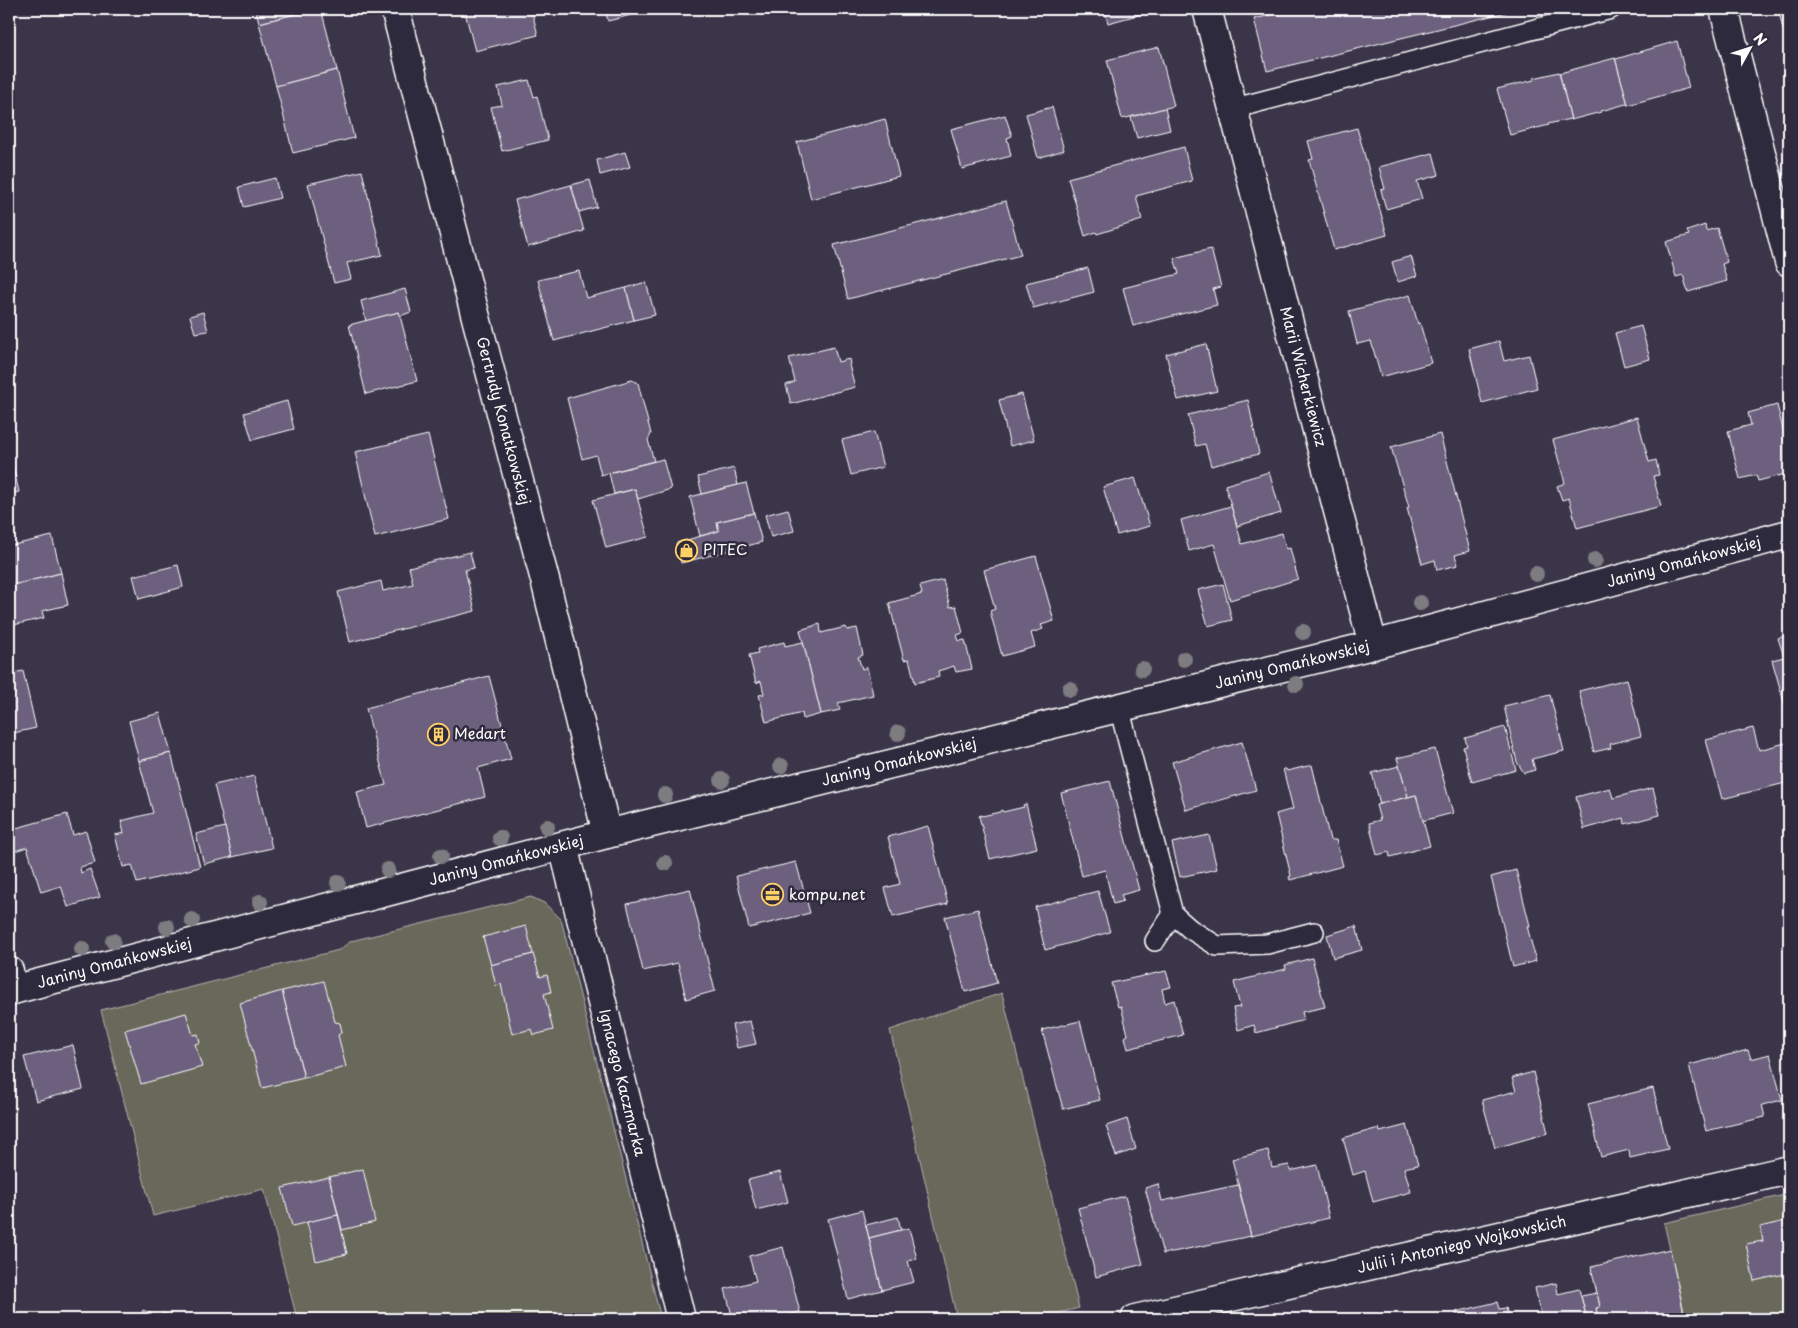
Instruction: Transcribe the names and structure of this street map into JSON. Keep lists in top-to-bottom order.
{
  "streets": {
    "street": [
      "Marii Wicherkiewicz",
      "Gertrudy Konatkowskiej",
      "Janiny Omańkowskiej",
      "Ignacego Kaczmarka",
      "Julii i Antoniego Wojkowskich"
    ]
  },
  "crossings": [
    ["Marii Wicherkiewicz", "Janiny Omańkowskiej"],
    ["Gertrudy Konatkowskiej", "Janiny Omańkowskiej"],
    ["Janiny Omańkowskiej", "Ignacego Kaczmarka"]
  ],
  "places": {
    "shop": ["PITEC"],
    "building": ["Medart"],
    "office": ["kompu.net"]
  },
  "north": "top right"
}
